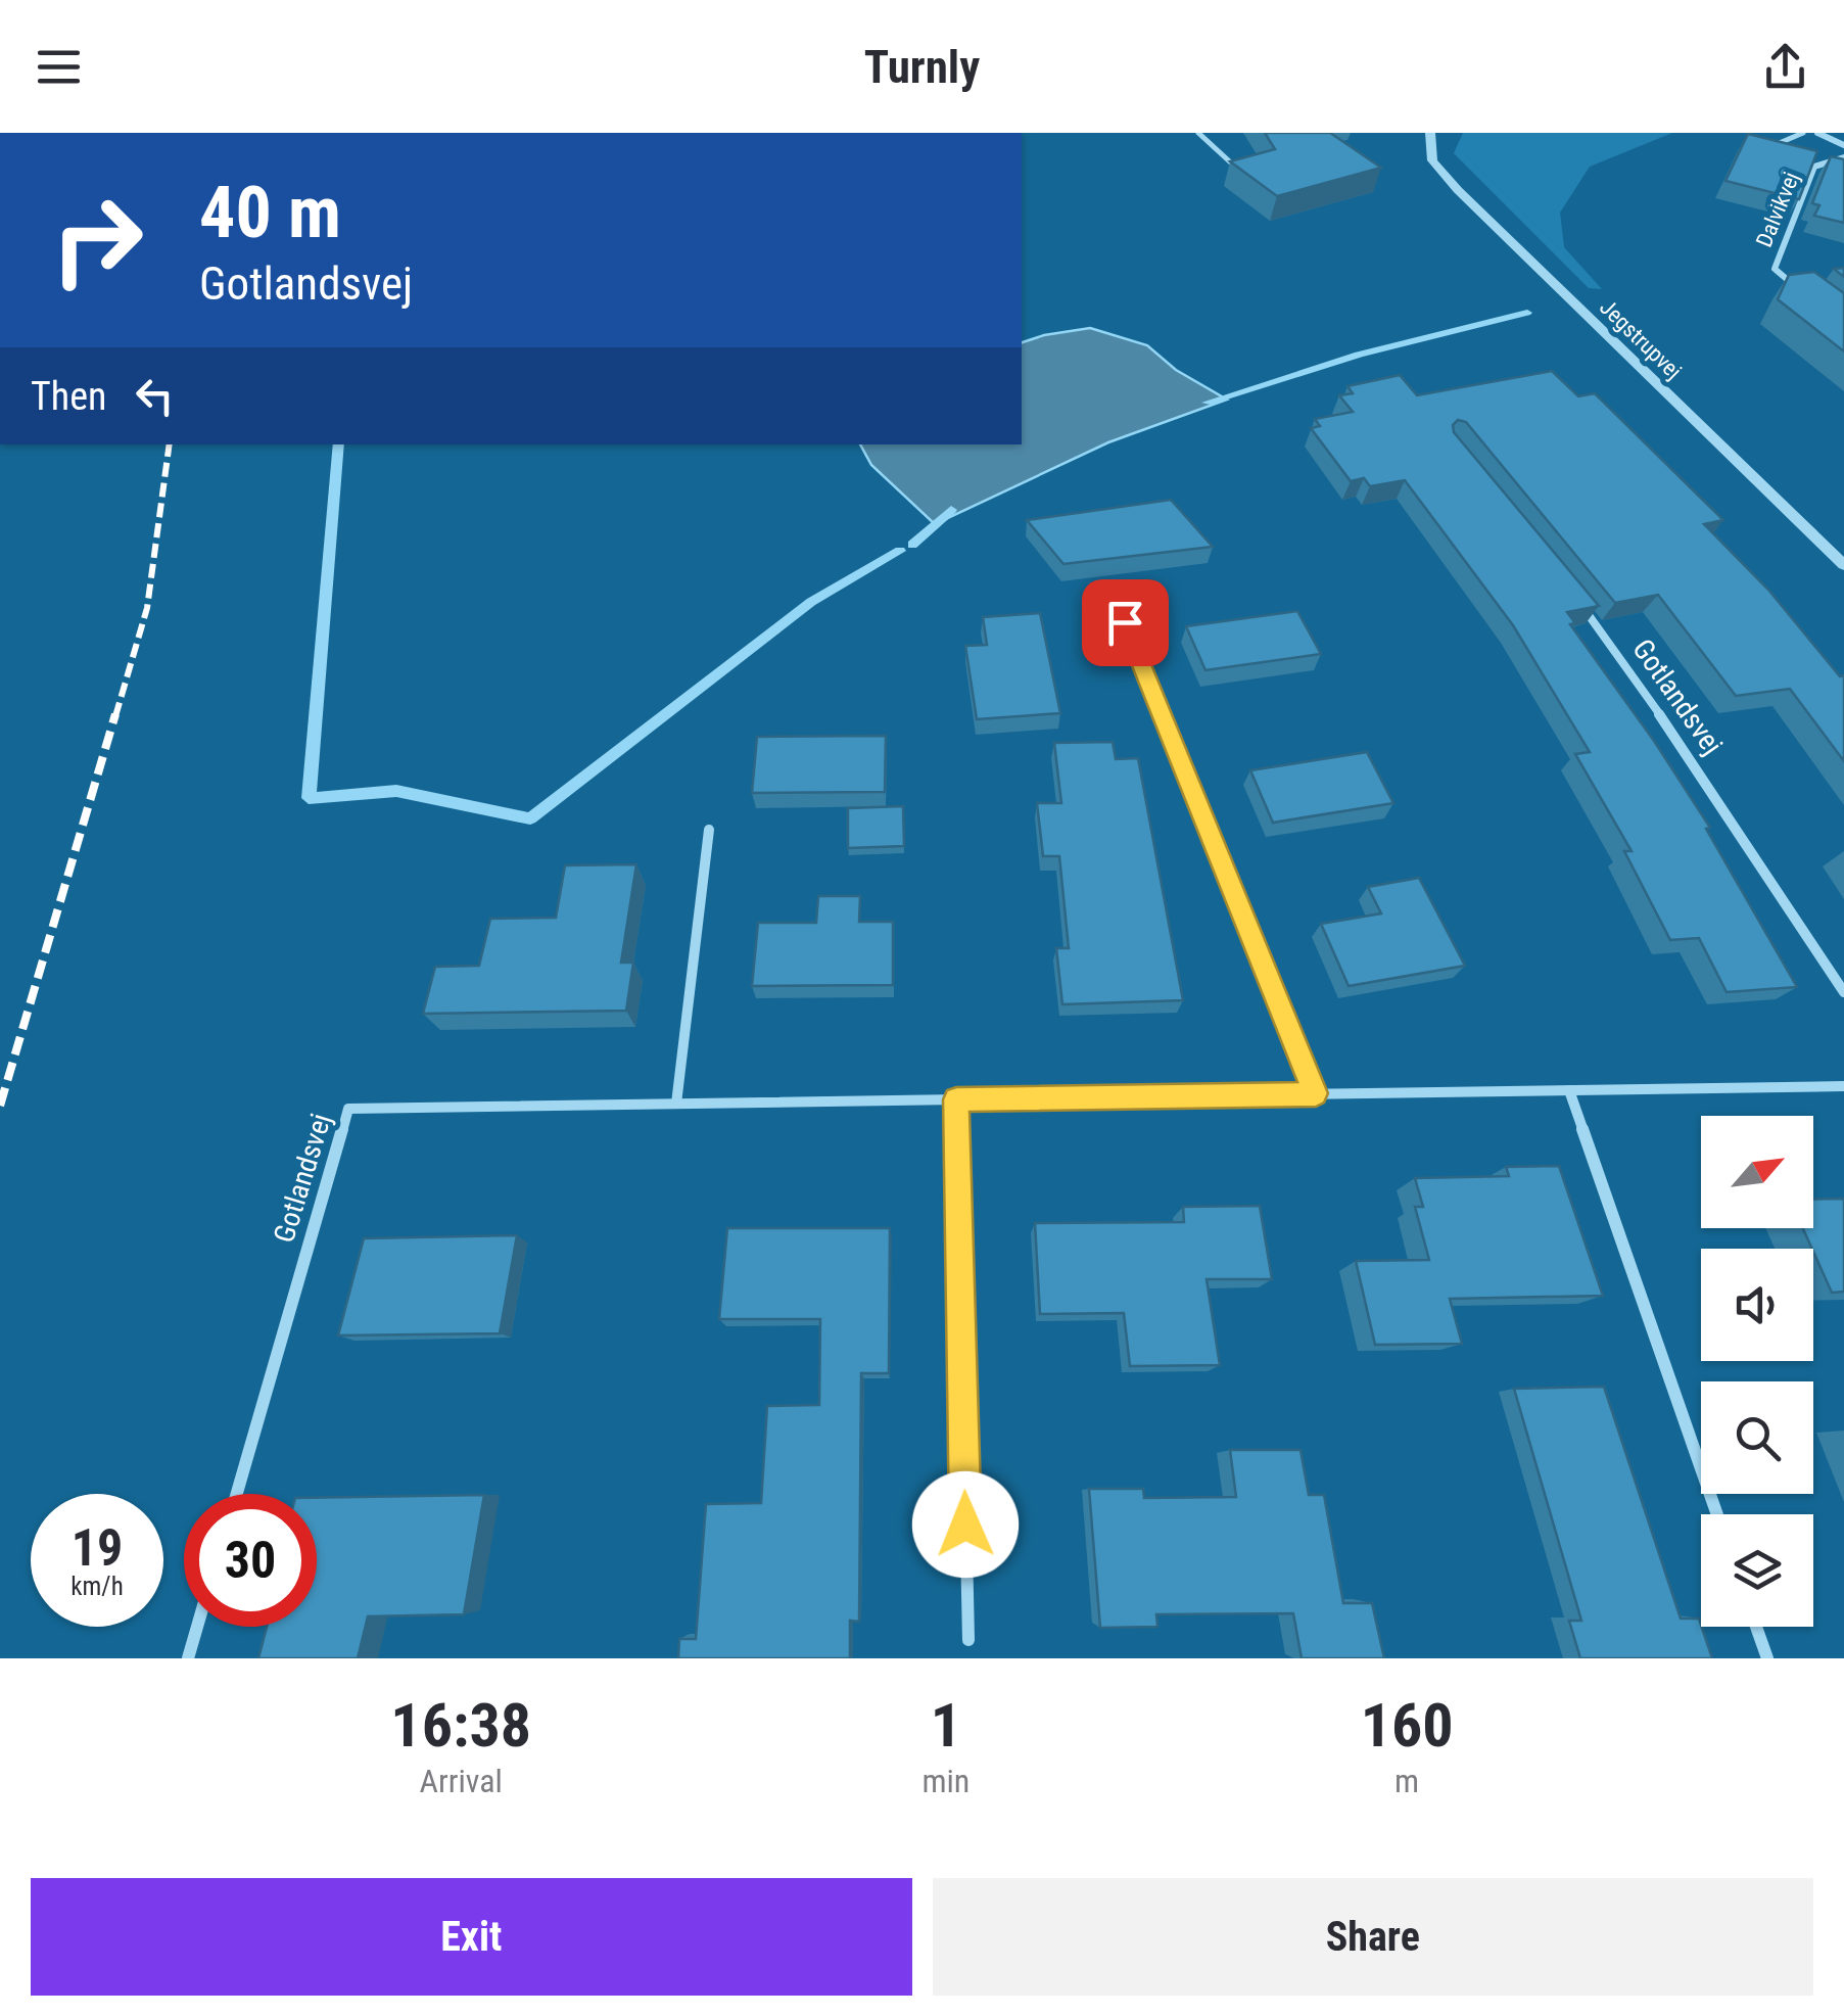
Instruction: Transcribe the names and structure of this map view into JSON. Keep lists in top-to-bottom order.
{
  "streets": {
    "street": ["Dalvikvej", "Jegstrupvej", "Gotlandsvej"]
  },
  "north": "top right",
  "page": {
    "header": "Turnly",
    "turn": ["40 m", "Gotlandsvej"],
    "then": "Then",
    "speed": "19 km/h",
    "limit": "30",
    "eta": [
      "16:38",
      "Arrival",
      "1",
      "min",
      "160",
      "m"
    ],
    "buttons": ["Exit", "Share"]
  }
}
